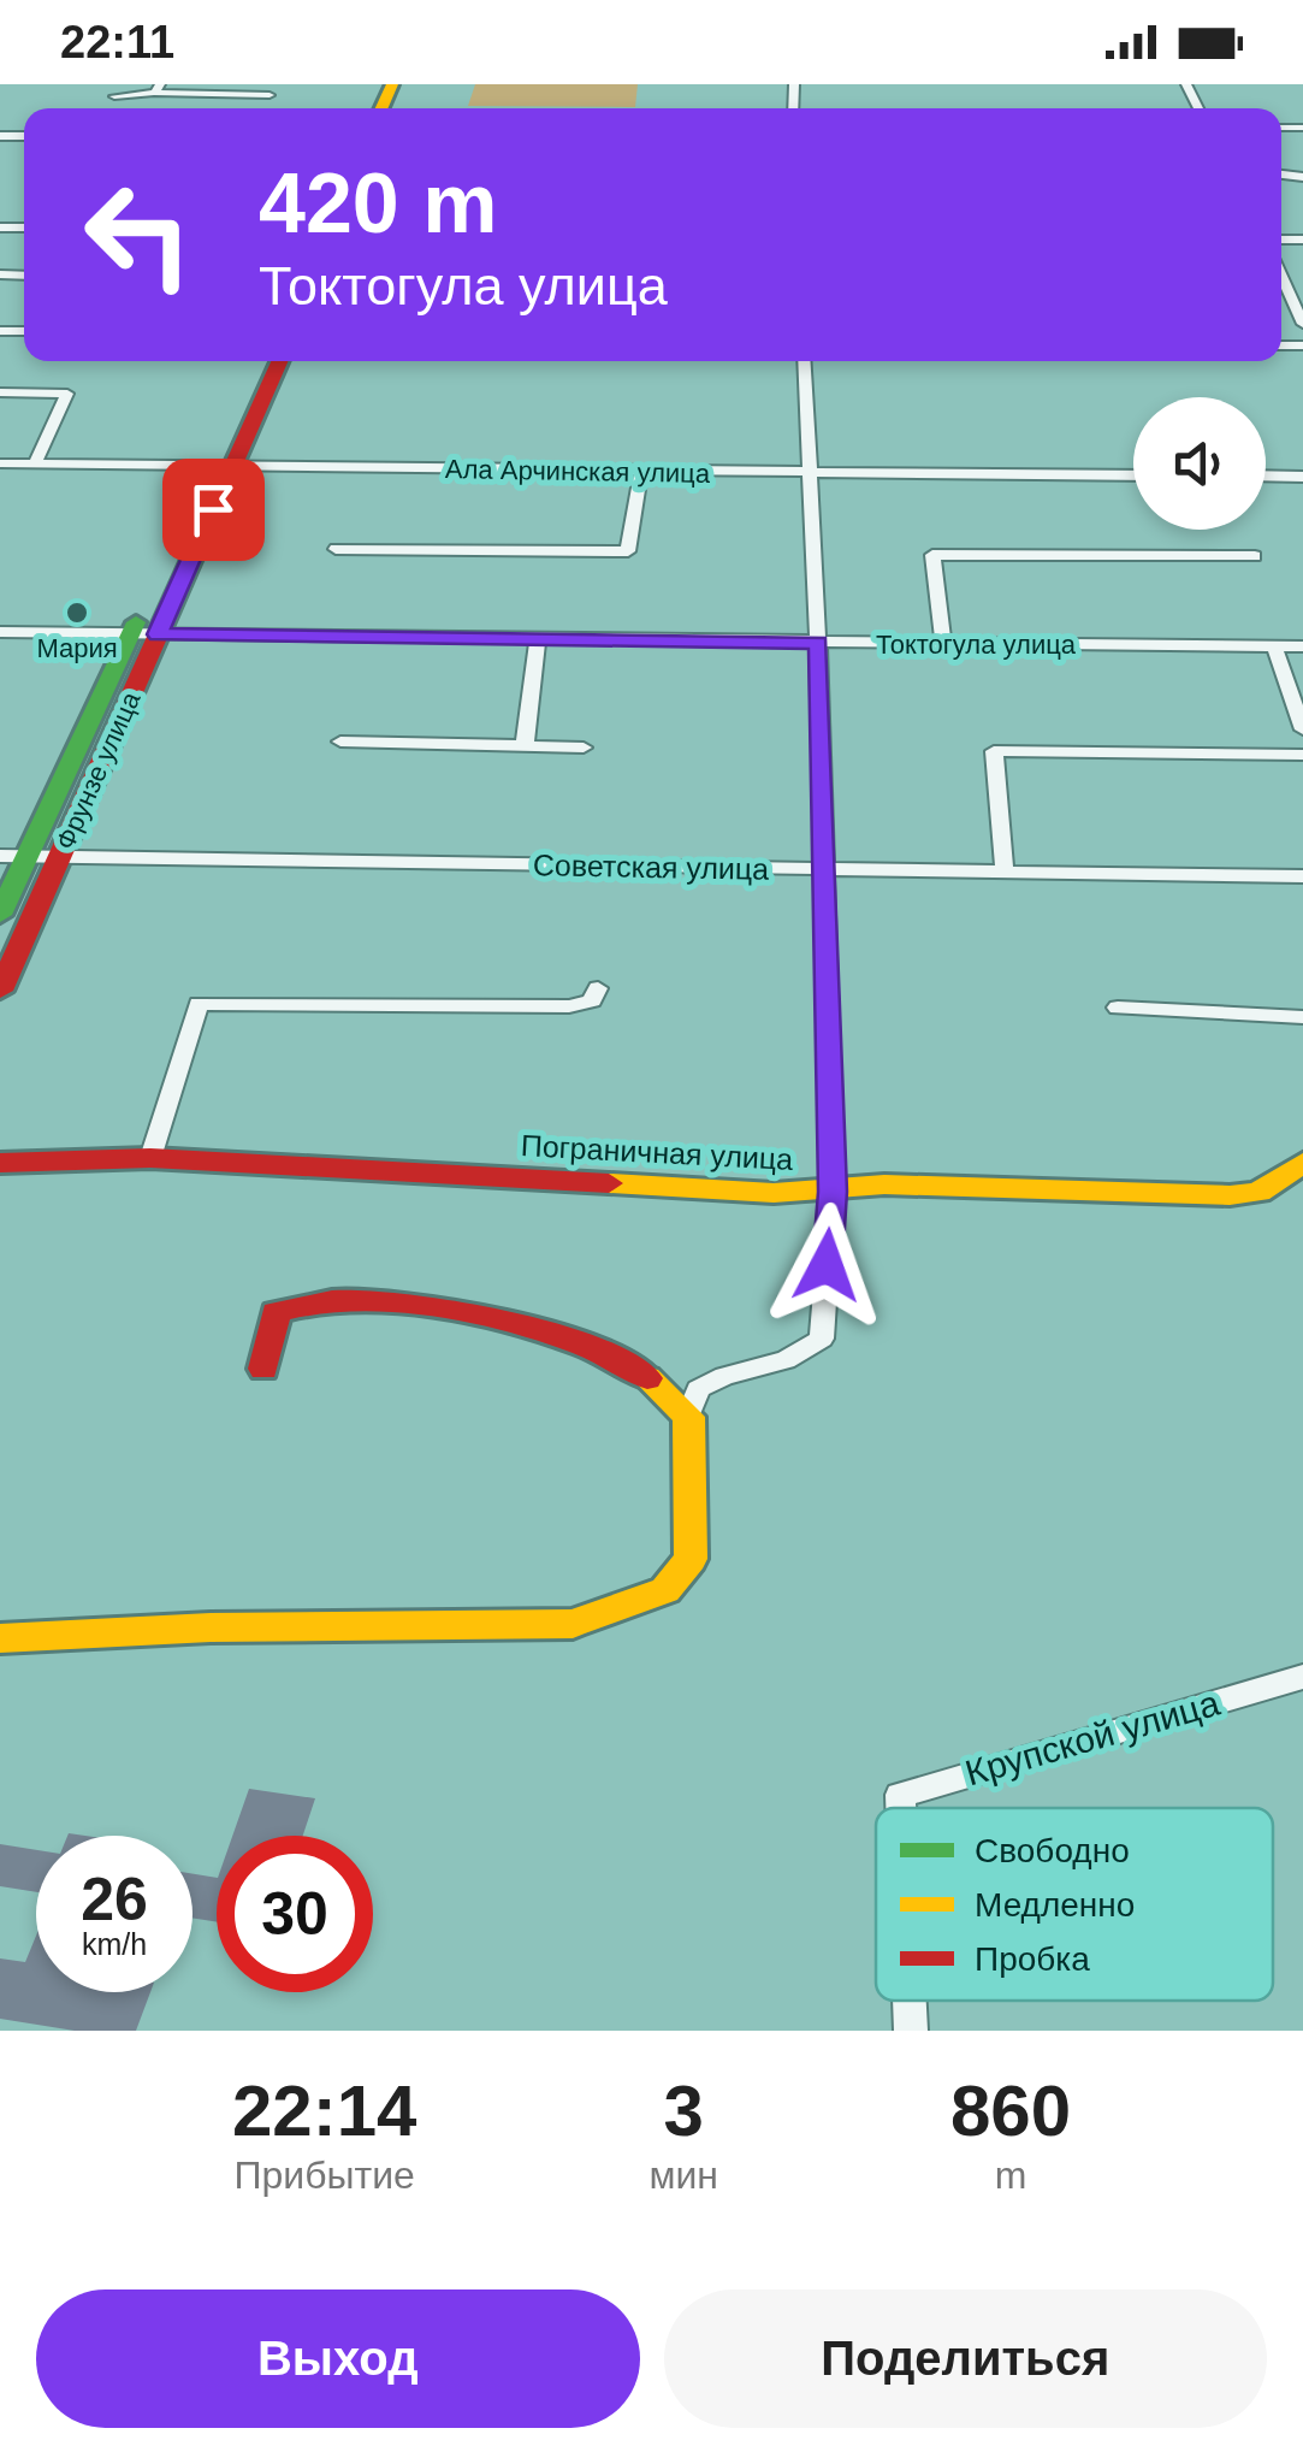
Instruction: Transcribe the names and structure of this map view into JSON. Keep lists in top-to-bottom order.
{
  "streets": {
    "main road": ["Фрунзе улица", "Пограничная улица"],
    "street": [
      "Ала Арчинская улица",
      "Токтогула улица",
      "Советская улица",
      "Крупской улица"
    ]
  },
  "crossings": [
    ["Ала Арчинская улица", "Фрунзе улица"],
    ["Токтогула улица", "Фрунзе улица"],
    ["Фрунзе улица", "Советская улица"]
  ],
  "places": ["Мария"],
  "legend": ["Свободно", "Медленно", "Пробка"],
  "page": {
    "status": "22:11",
    "turn": ["420 m", "Токтогула улица"],
    "speed": "26 km/h",
    "limit": "30",
    "eta": [
      "22:14",
      "Прибытие",
      "3",
      "мин",
      "860",
      "m"
    ],
    "buttons": ["Выход", "Поделиться"]
  }
}
